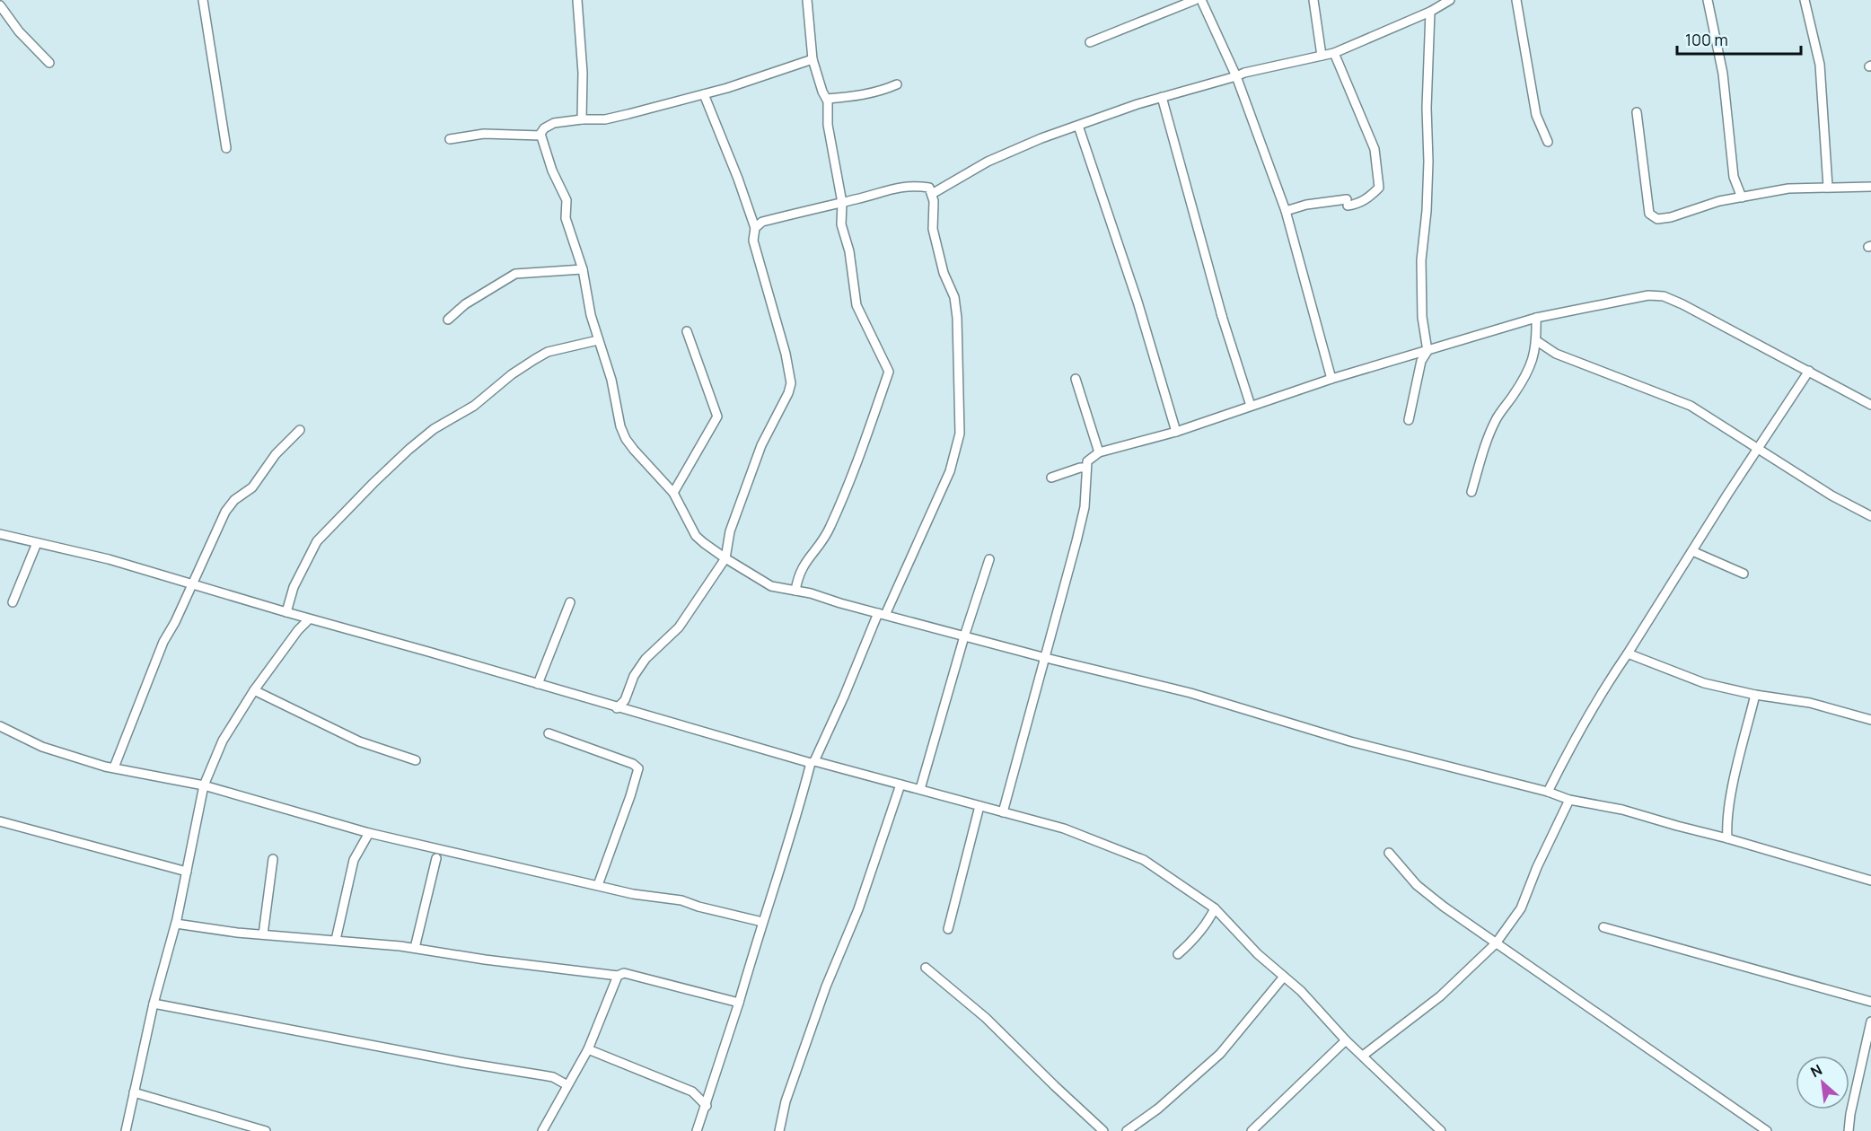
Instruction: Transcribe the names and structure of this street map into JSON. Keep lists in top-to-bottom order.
{
  "scale_bar": "100 m",
  "north": "top left"
}
